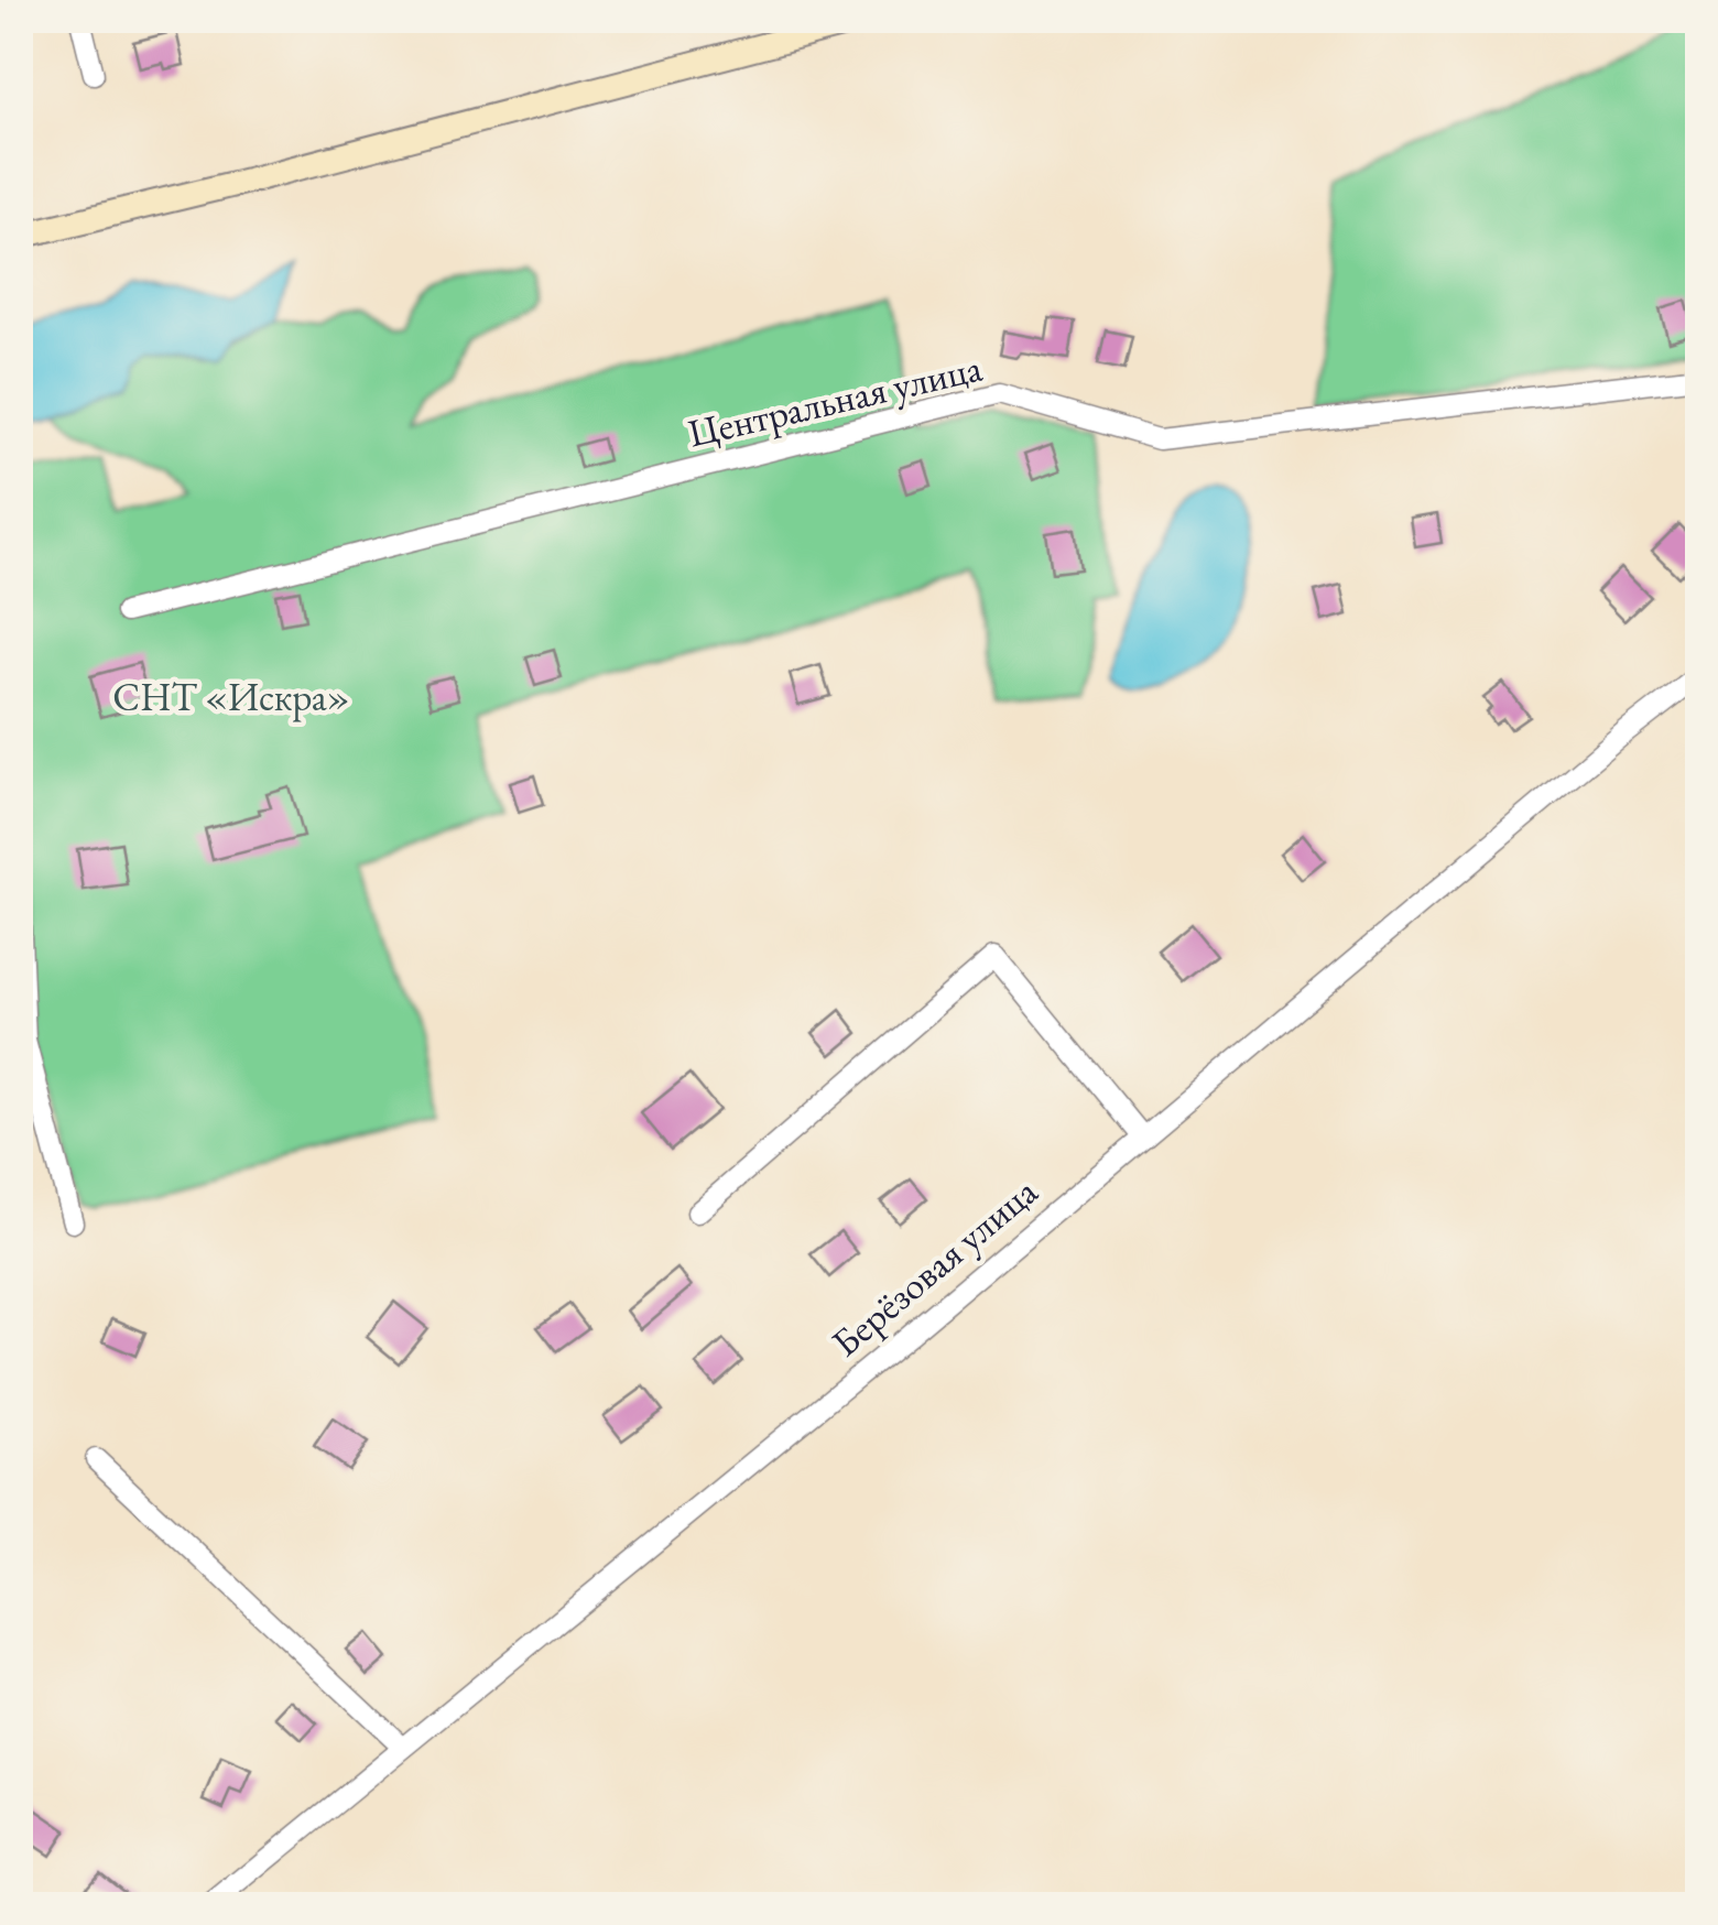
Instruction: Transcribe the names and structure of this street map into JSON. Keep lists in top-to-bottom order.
{
  "streets": {
    "street": ["Центральная улица", "Берёзовая улица"]
  },
  "parks": ["СНТ «Искра»"]
}
